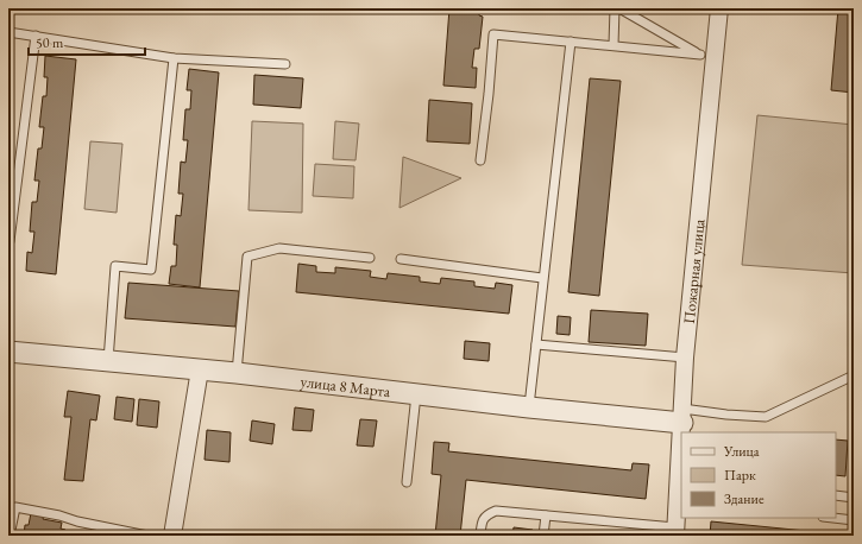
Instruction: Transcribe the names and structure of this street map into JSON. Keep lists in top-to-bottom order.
{
  "streets": {
    "street": ["Пожарная улица", "улица 8 Марта"]
  },
  "crossings": [
    ["Пожарная улица", "улица 8 Марта"]
  ],
  "legend": ["Улица", "Парк", "Здание"],
  "scale_bar": "50 m"
}
